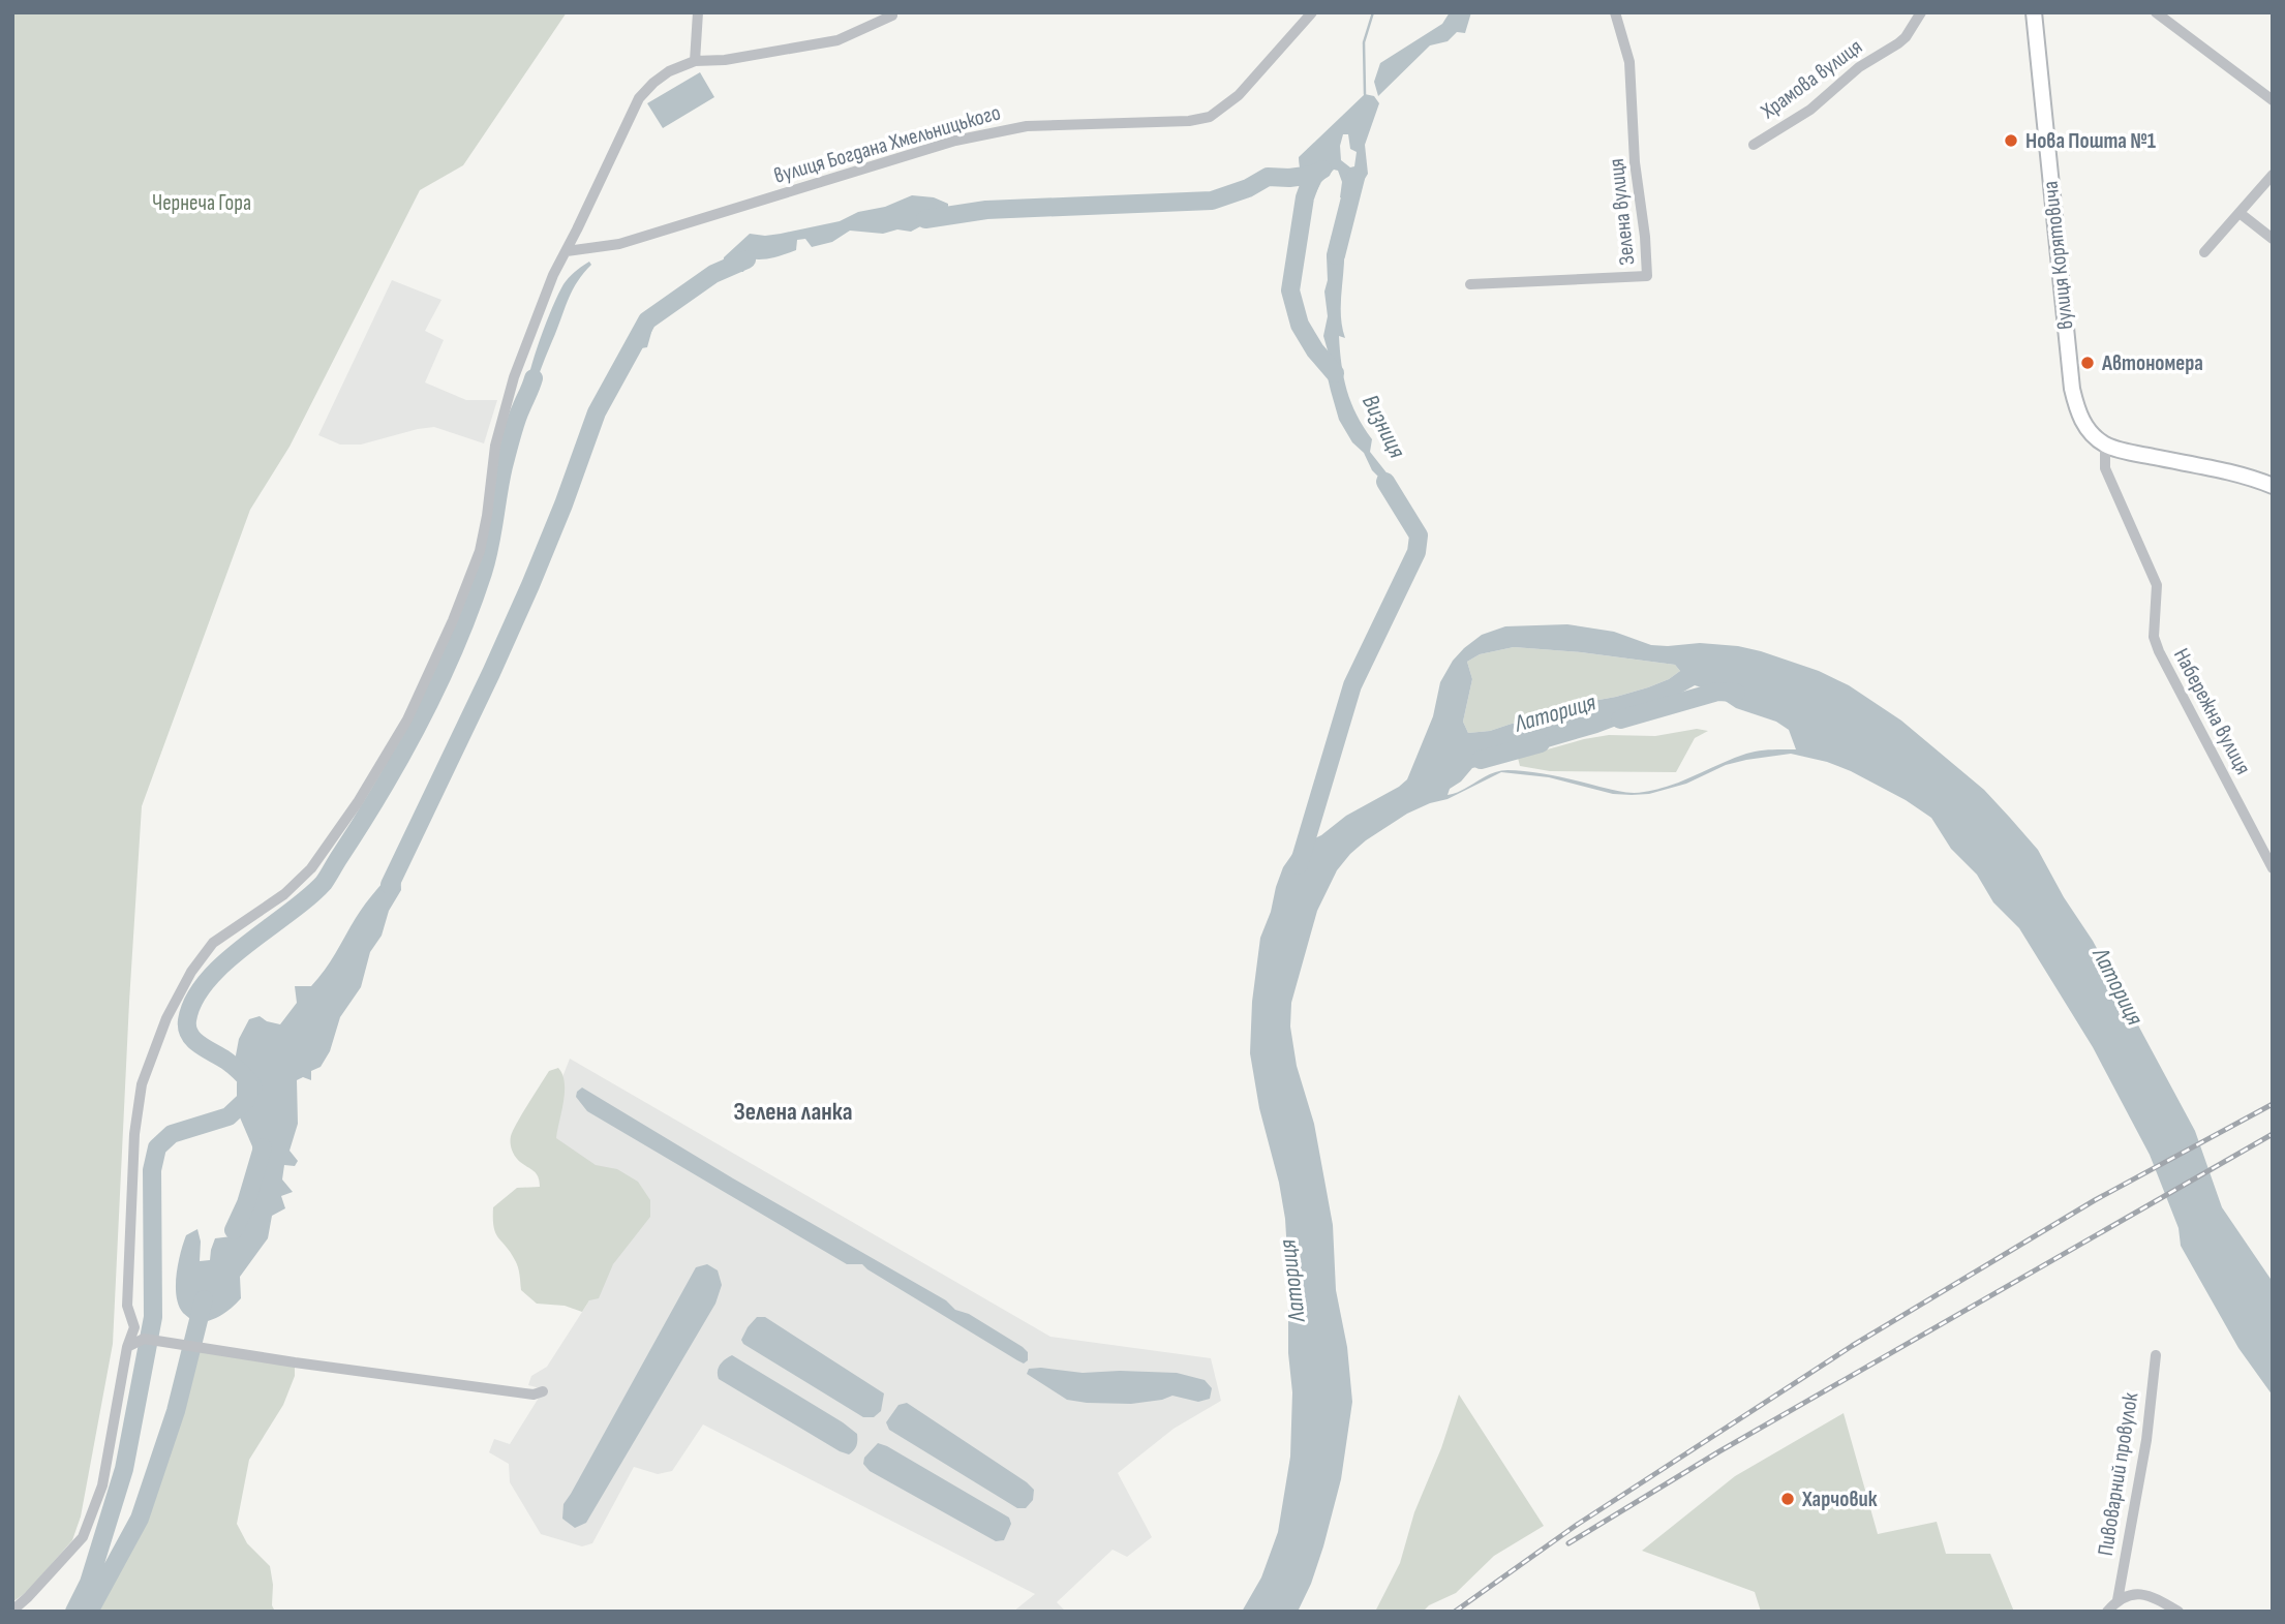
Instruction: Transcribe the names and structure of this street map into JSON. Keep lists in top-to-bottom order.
{
  "streets": {
    "main road": ["вулиця Корятовича"],
    "street": [
      "Храмова вулиця",
      "вулиця Богдана Хмельницького",
      "Зелена вулиця",
      "Набережна вулиця",
      "Пивоварний провулок"
    ]
  },
  "crossings": [
    ["вулиця Корятовича", "Набережна вулиця"]
  ],
  "districts": ["Зелена ланка"],
  "water": ["Визниця", "Латориця"],
  "parks": ["Чернеча Гора"],
  "places": ["Нова Пошта №1", "Автономера", "Харчовик"]
}
